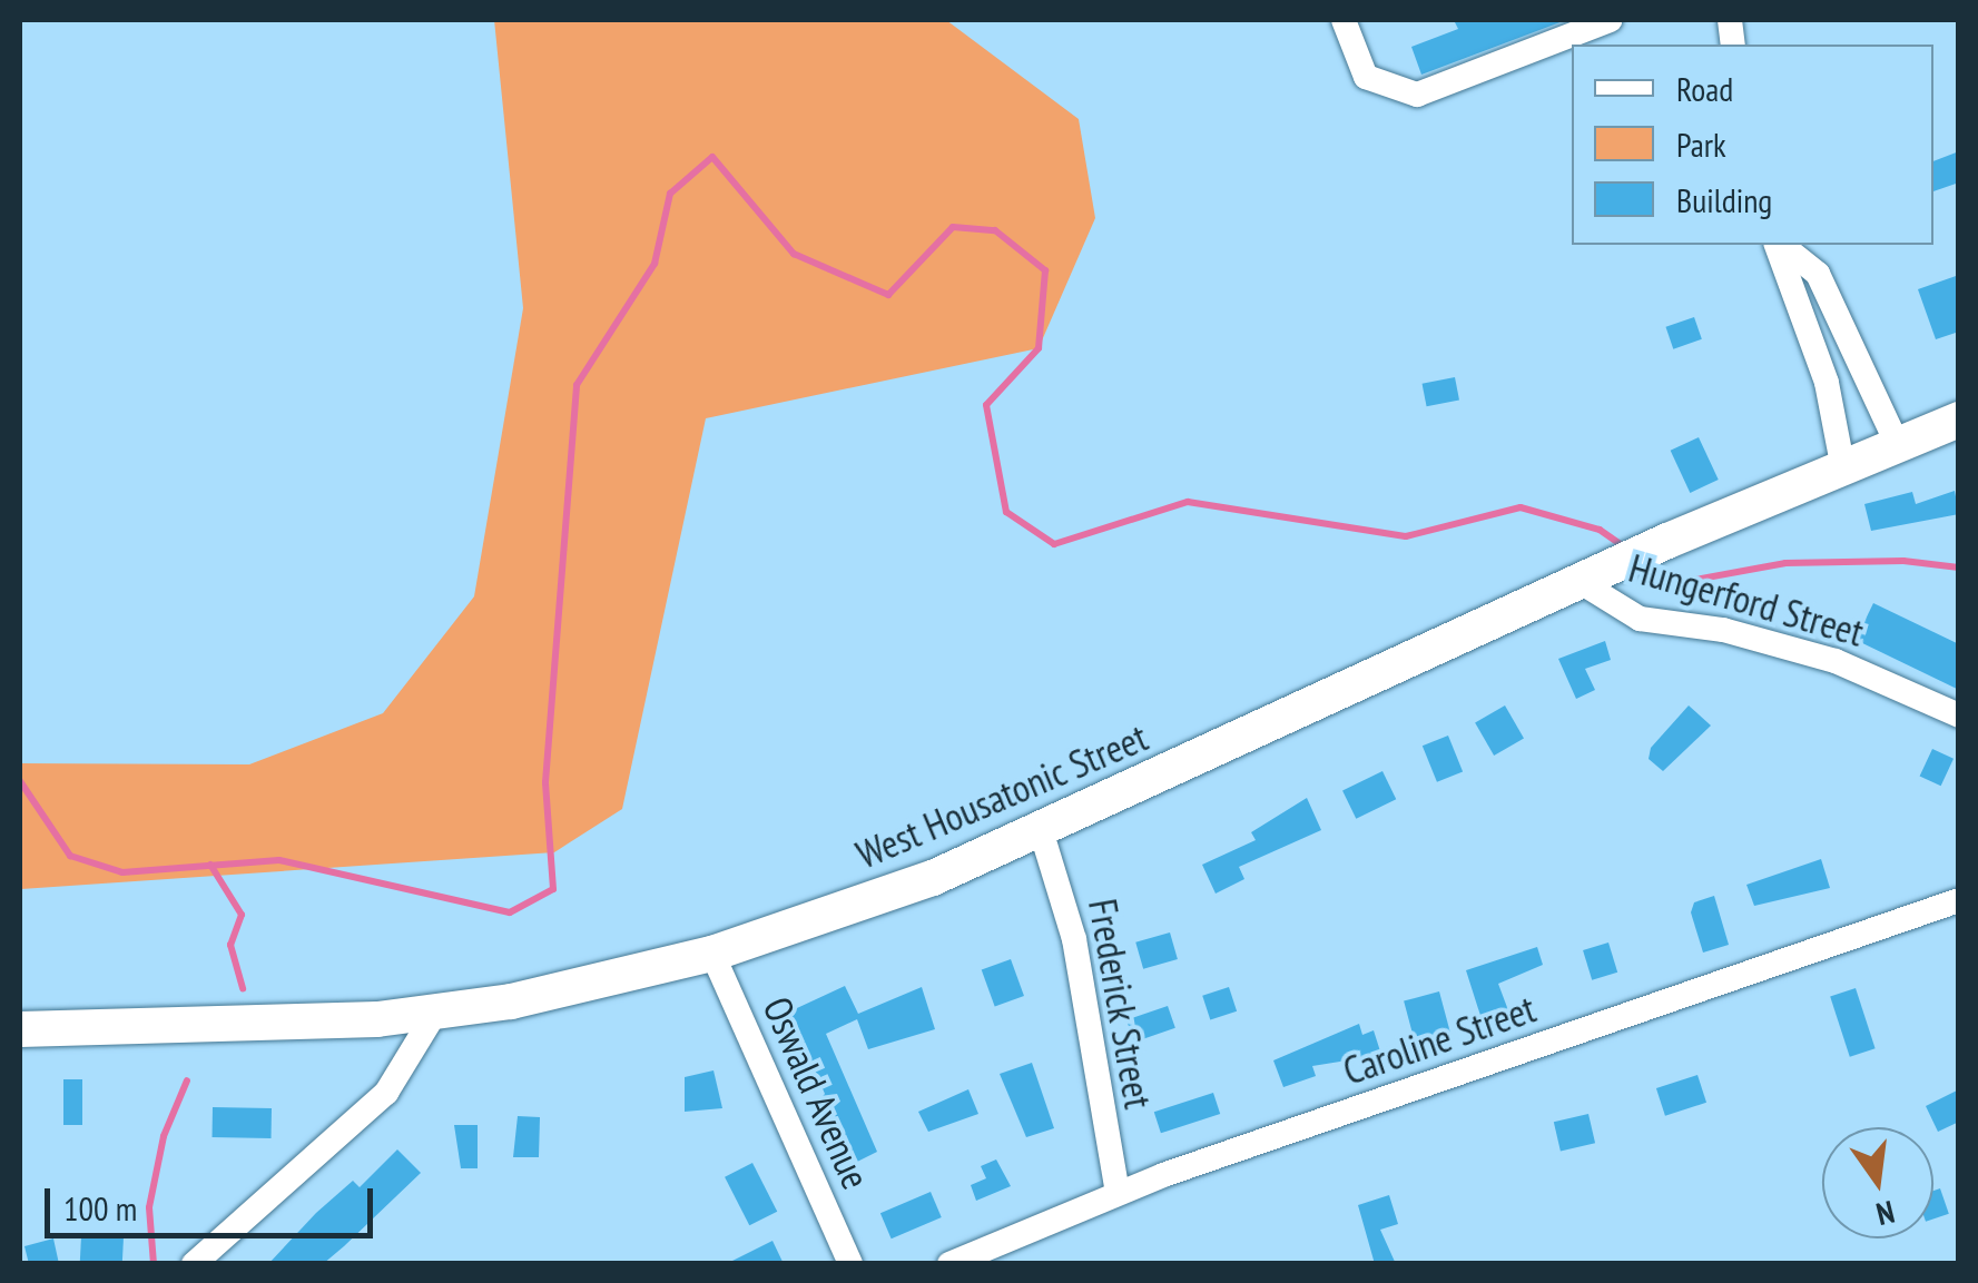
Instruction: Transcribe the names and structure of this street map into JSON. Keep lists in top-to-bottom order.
{
  "streets": {
    "highway": ["West Housatonic Street"],
    "street": [
      "Hungerford Street",
      "Frederick Street",
      "Caroline Street",
      "Oswald Avenue"
    ]
  },
  "crossings": [
    ["Hungerford Street", "West Housatonic Street"],
    ["West Housatonic Street", "Frederick Street"],
    ["West Housatonic Street", "Oswald Avenue"],
    ["Frederick Street", "Caroline Street"]
  ],
  "legend": ["Road", "Park", "Building"],
  "scale_bar": "100 m",
  "north": "bottom"
}
